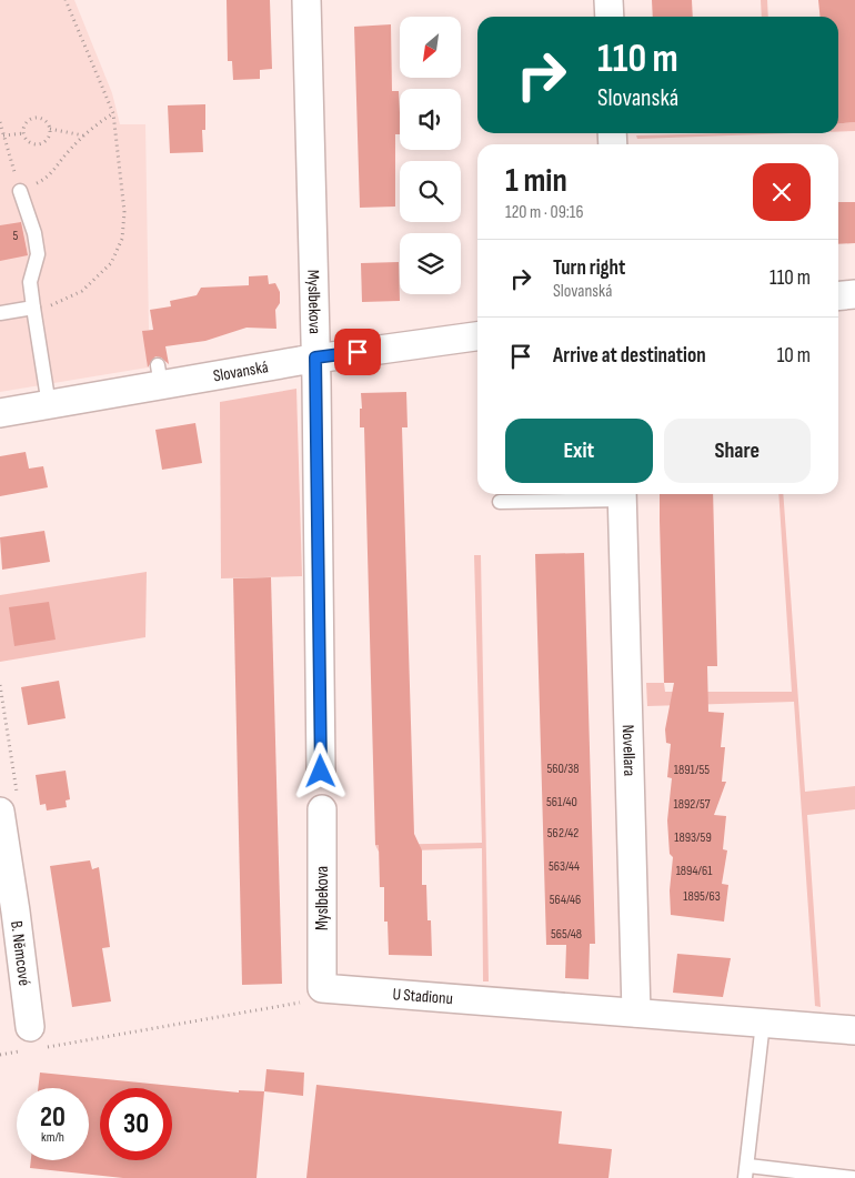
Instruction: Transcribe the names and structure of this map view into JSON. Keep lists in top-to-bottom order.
{
  "streets": {
    "street": [
      "Myslbekova",
      "Slovanská",
      "Novellara",
      "B. Němcové",
      "U Stadionu"
    ]
  },
  "crossings": [
    ["Myslbekova", "Slovanská"],
    ["Myslbekova", "U Stadionu"],
    ["Novellara", "U Stadionu"]
  ],
  "house_numbers": [
    "5",
    "560/38",
    "1891/55",
    "561/40",
    "1892/57",
    "562/42",
    "1893/59",
    "563/44",
    "1894/61",
    "1895/63",
    "564/46",
    "565/48"
  ],
  "north": "bottom left",
  "page": {
    "turn": ["110 m", "Slovanská"],
    "heading": ["1 min", "120 m · 09:16"],
    "list": [
      {
        "name": "Turn right",
        "note": "Slovanská",
        "value": "110 m"
      },
      {
        "name": "Arrive at destination",
        "value": "10 m"
      }
    ],
    "buttons": ["Exit", "Share"],
    "speed": "20 km/h",
    "limit": "30"
  }
}
